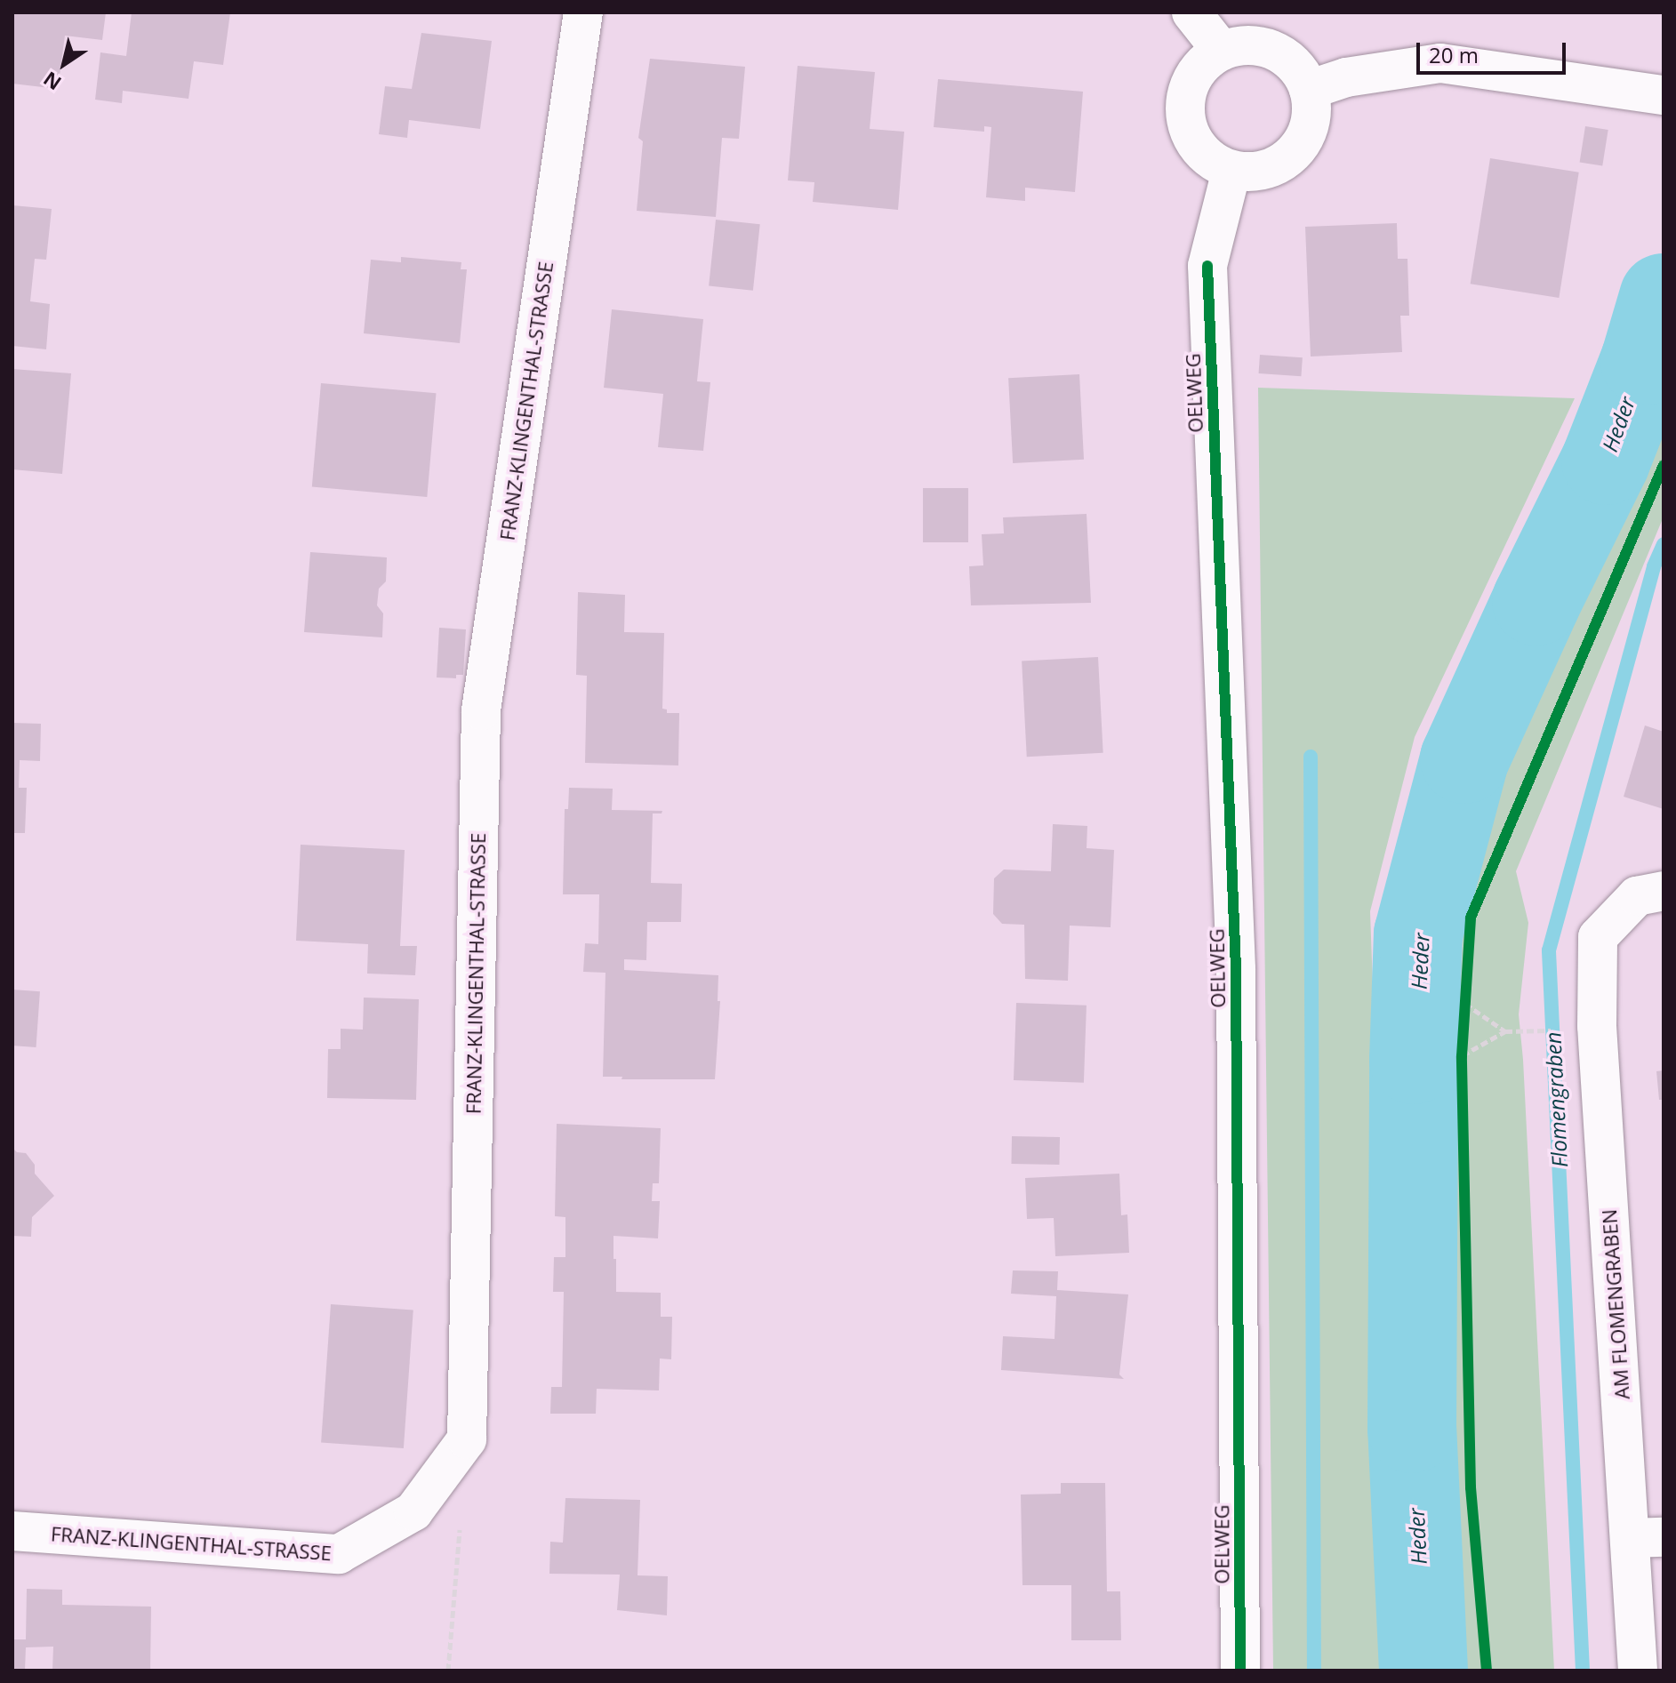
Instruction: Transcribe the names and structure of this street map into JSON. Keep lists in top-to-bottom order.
{
  "streets": {
    "street": ["OELWEG", "FRANZ-KLINGENTHAL-STRASSE", "AM FLOMENGRABEN"]
  },
  "water": ["Heder", "Flomengraben"],
  "scale_bar": "20 m",
  "north": "bottom left"
}
